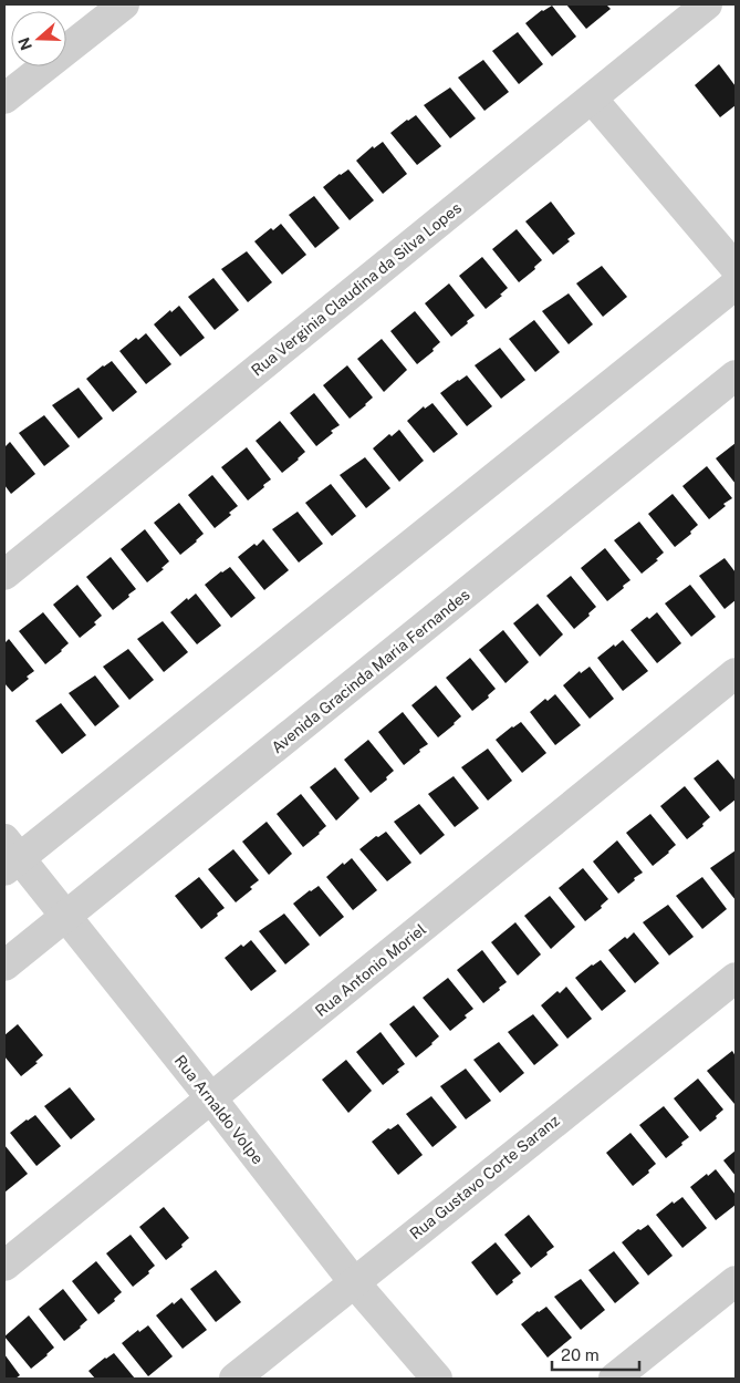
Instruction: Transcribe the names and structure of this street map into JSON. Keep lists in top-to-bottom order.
{
  "streets": {
    "street": [
      "Rua Verginia Claudina da Silva Lopes",
      "Avenida Gracinda Maria Fernandes",
      "Rua Antonio Moriel",
      "Rua Arnaldo Volpe",
      "Rua Gustavo Corte Saranz"
    ]
  },
  "crossings": [
    ["Avenida Gracinda Maria Fernandes", "Rua Arnaldo Volpe"],
    ["Rua Antonio Moriel", "Rua Arnaldo Volpe"],
    ["Rua Arnaldo Volpe", "Rua Gustavo Corte Saranz"]
  ],
  "scale_bar": "20 m",
  "north": "left"
}
